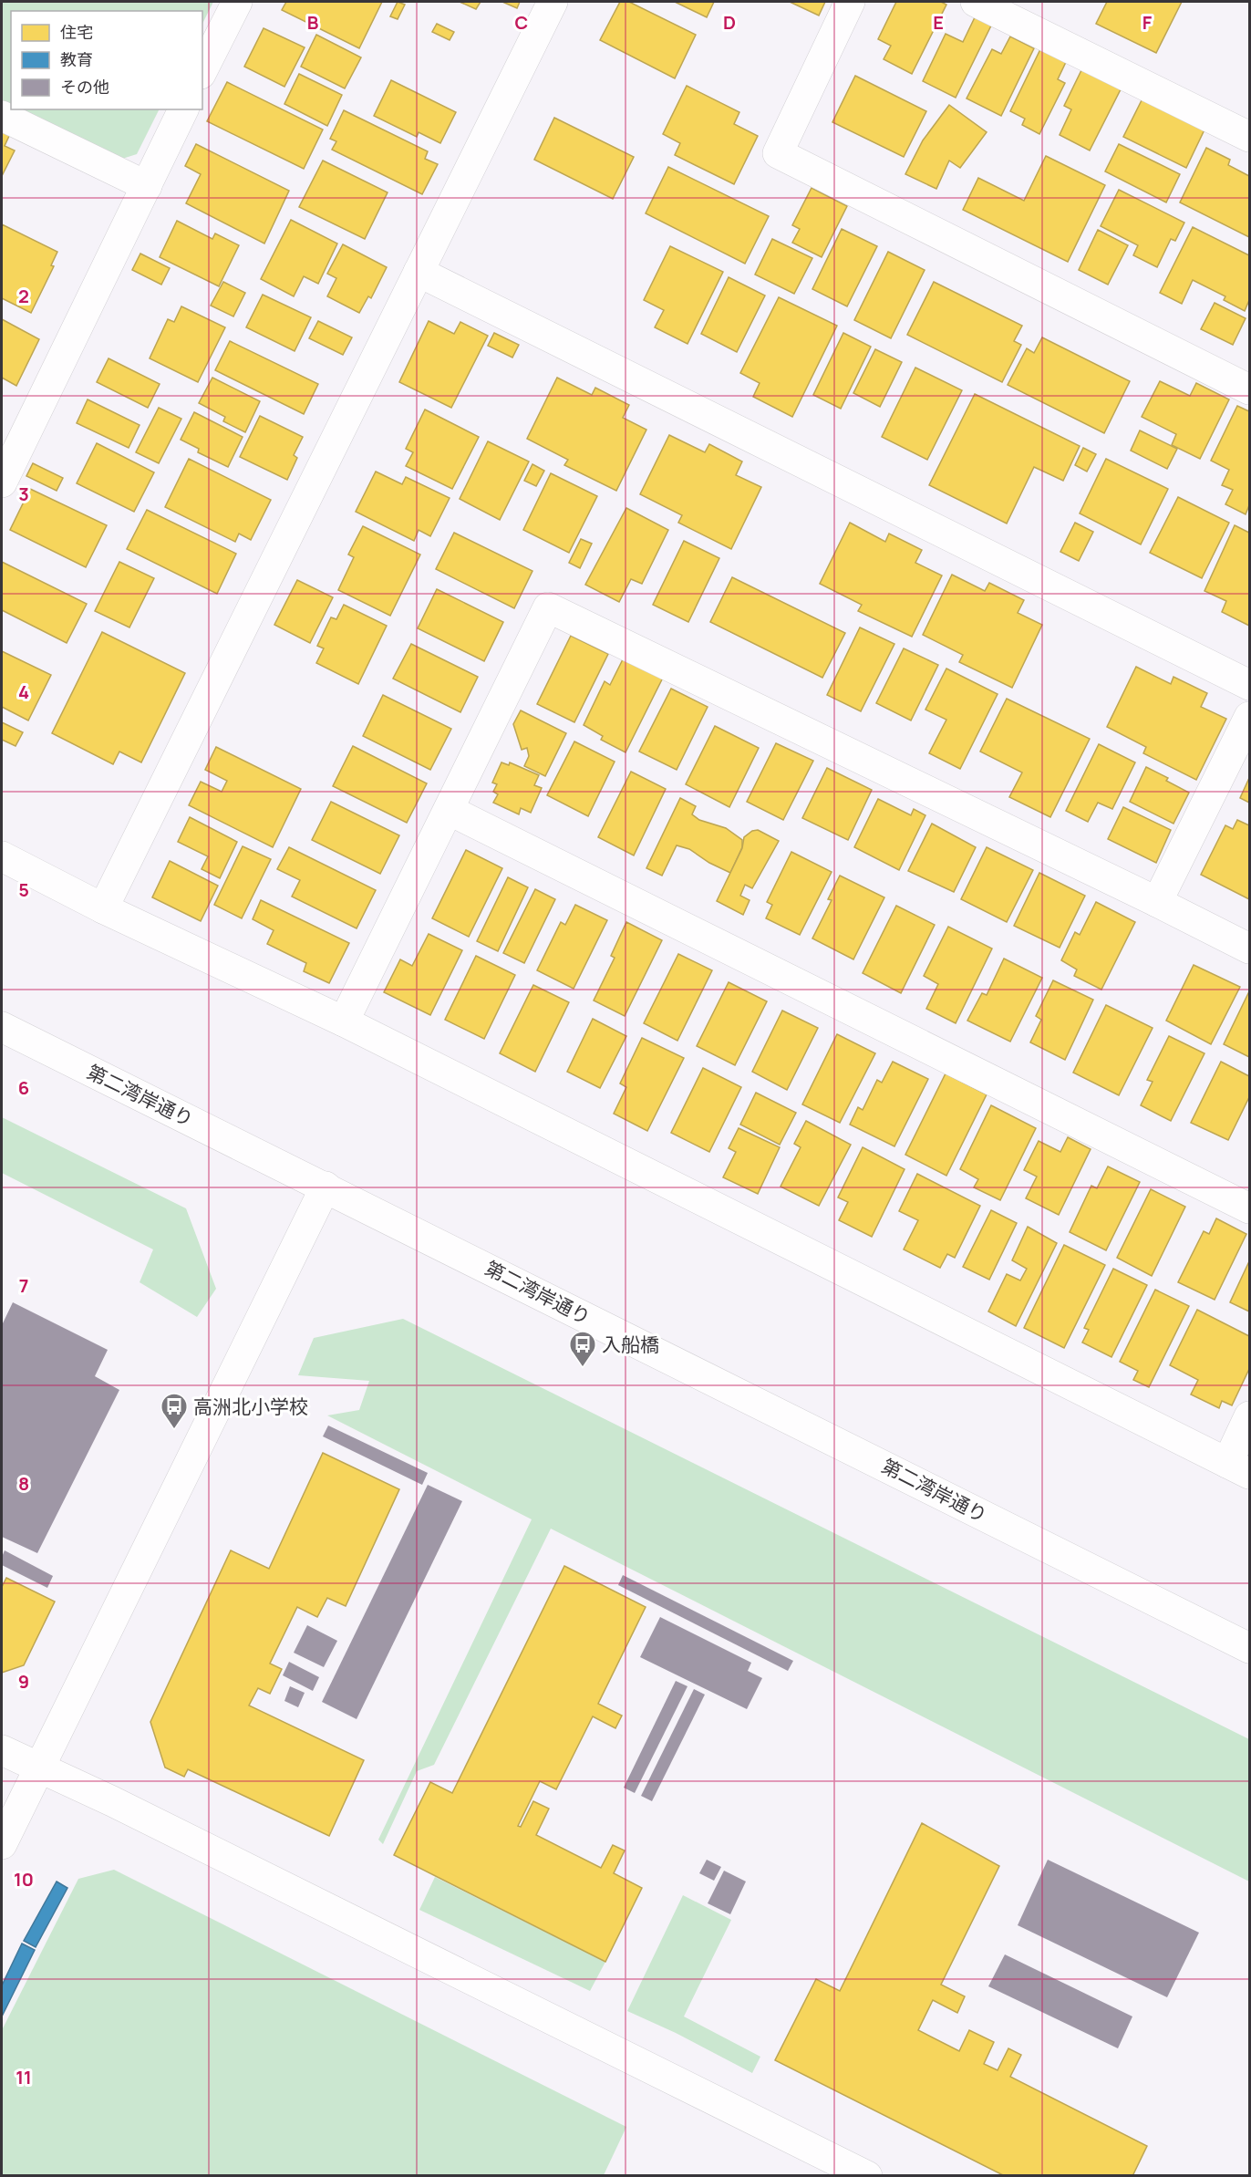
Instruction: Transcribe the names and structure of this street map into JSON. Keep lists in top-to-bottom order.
{
  "streets": {
    "street": ["第二湾岸通り"]
  },
  "places": {
    "bus stop": ["入船橋", "高洲北小学校"]
  },
  "legend": ["住宅", "教育", "その他"],
  "grid": {
    "columns": [
      "B",
      "C",
      "D",
      "E",
      "F"
    ],
    "rows": [
      "2",
      "3",
      "4",
      "5",
      "6",
      "7",
      "8",
      "9",
      "10",
      "11"
    ]
  }
}
